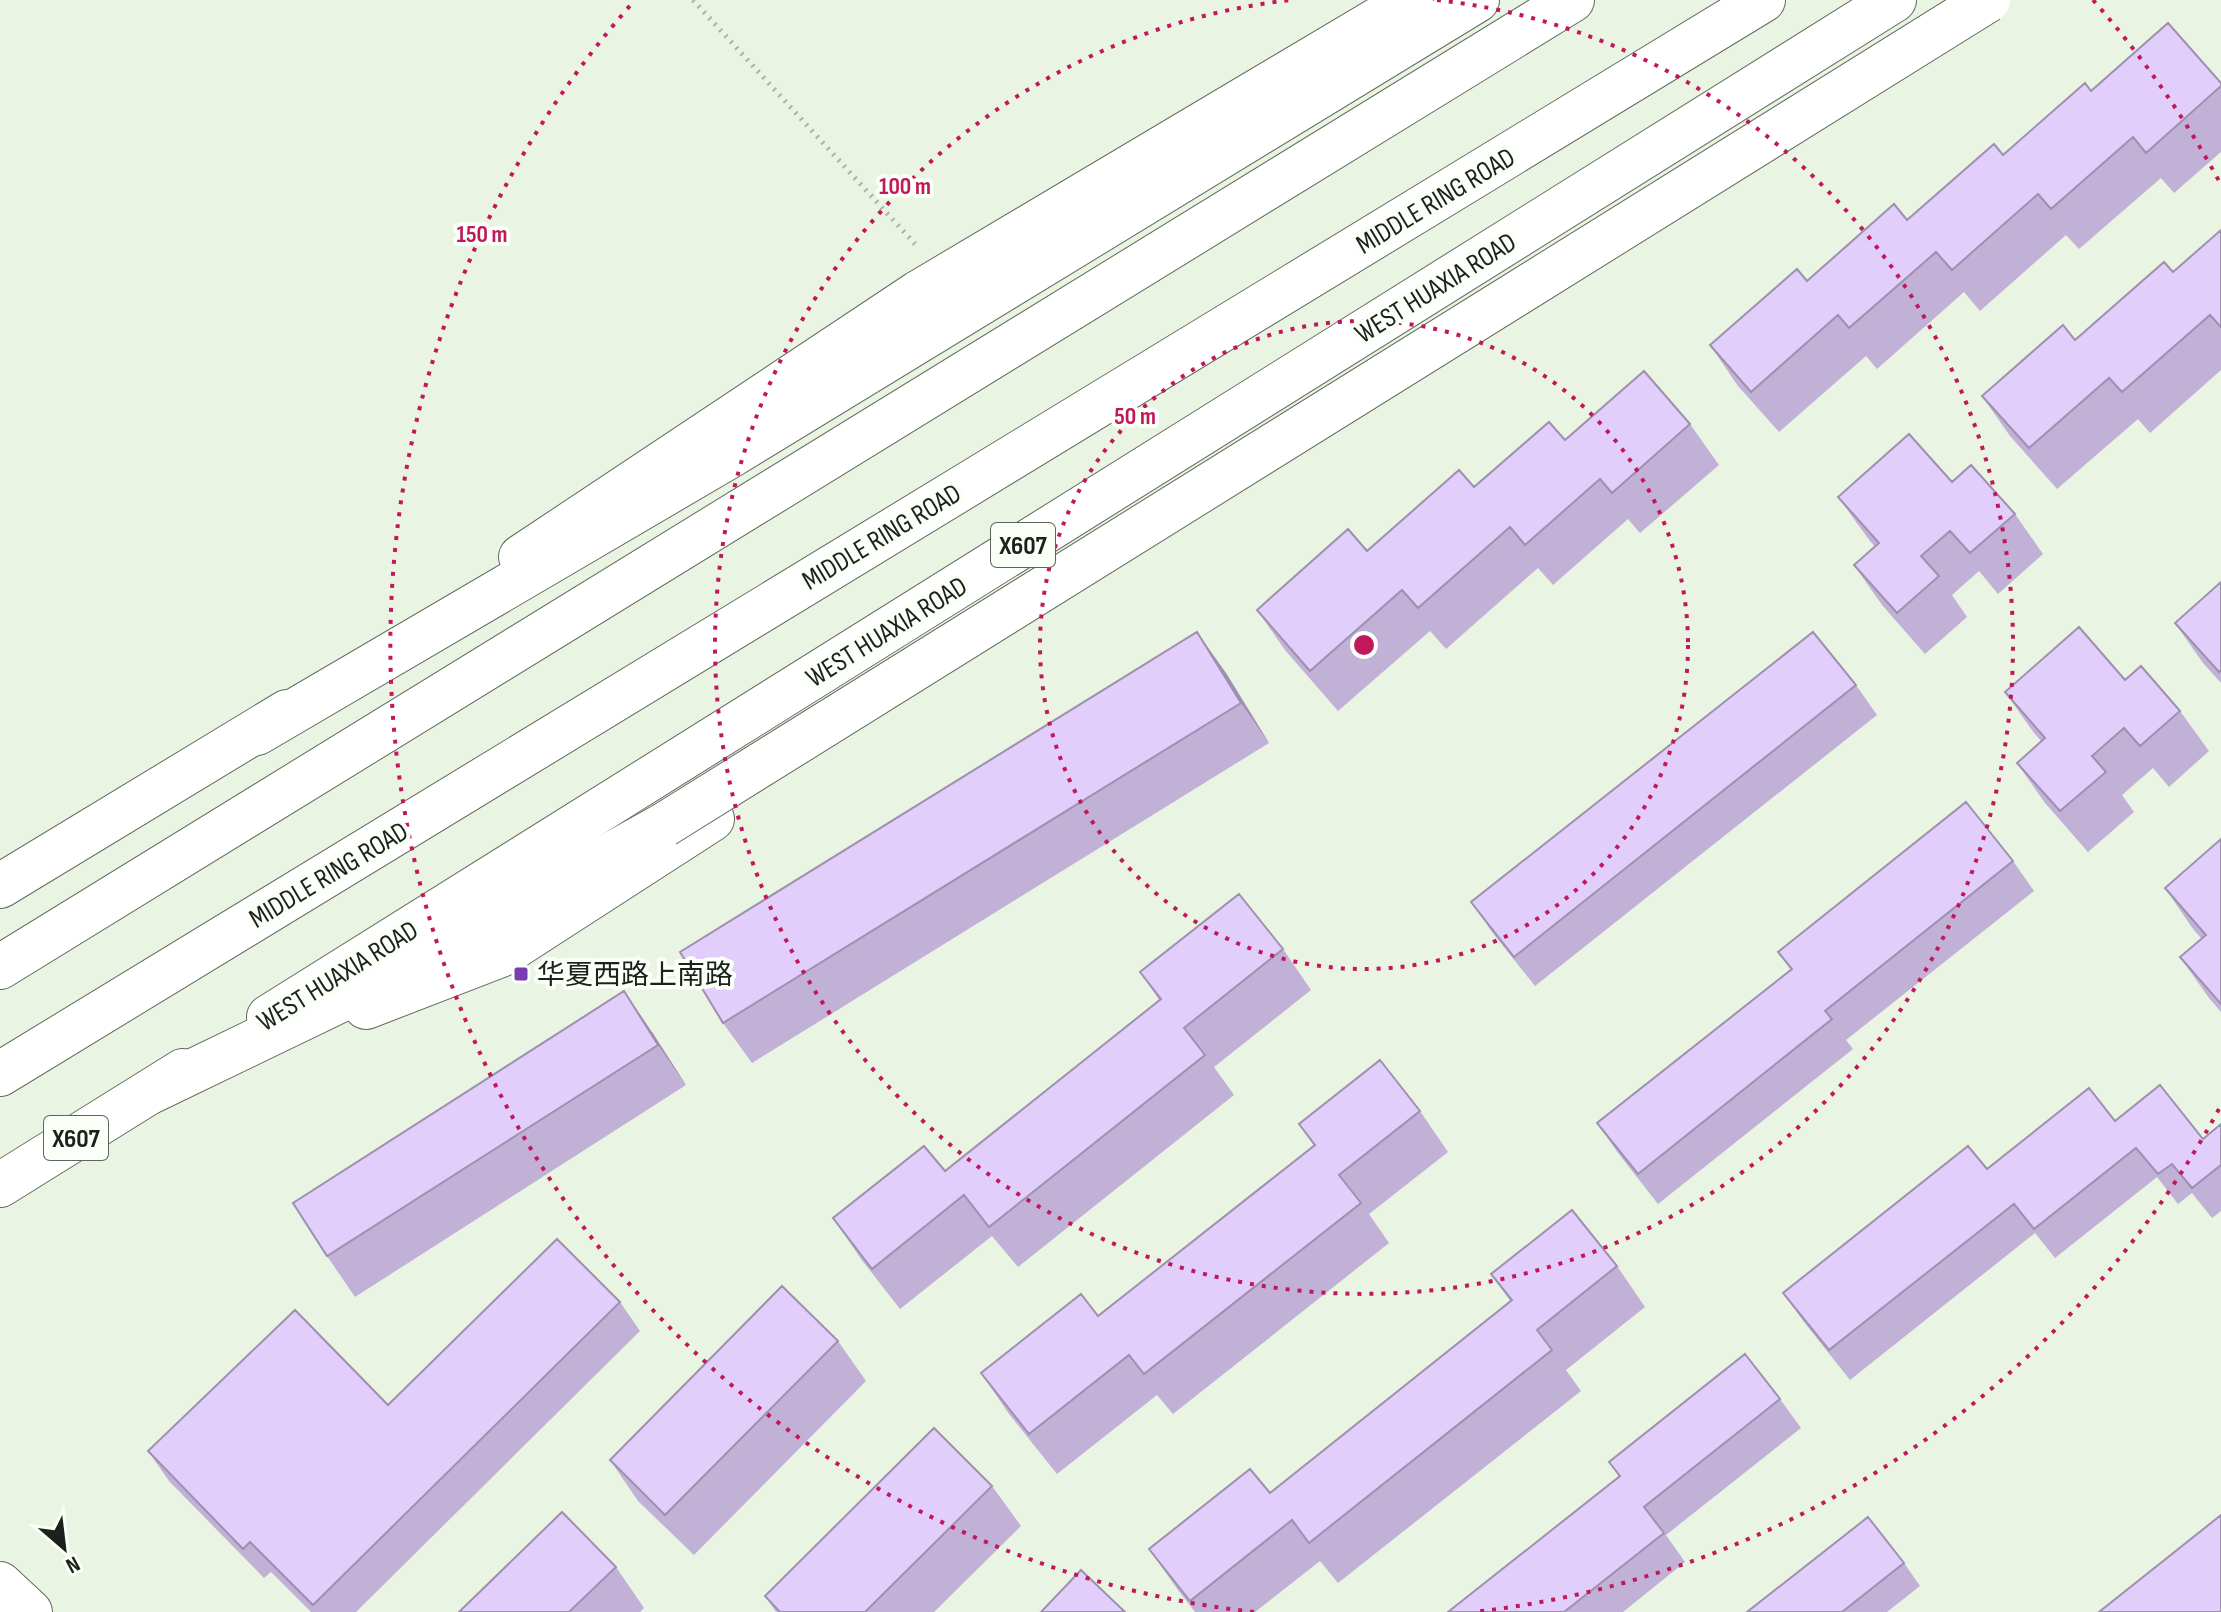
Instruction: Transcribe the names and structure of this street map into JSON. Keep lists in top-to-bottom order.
{
  "streets": {
    "main road": ["MIDDLE RING ROAD", "WEST HUAXIA ROAD", "X607"]
  },
  "places": {
    "transit": ["华夏西路上南路"]
  },
  "north": "bottom right",
  "rings": ["100 m", "150 m", "50 m"]
}
